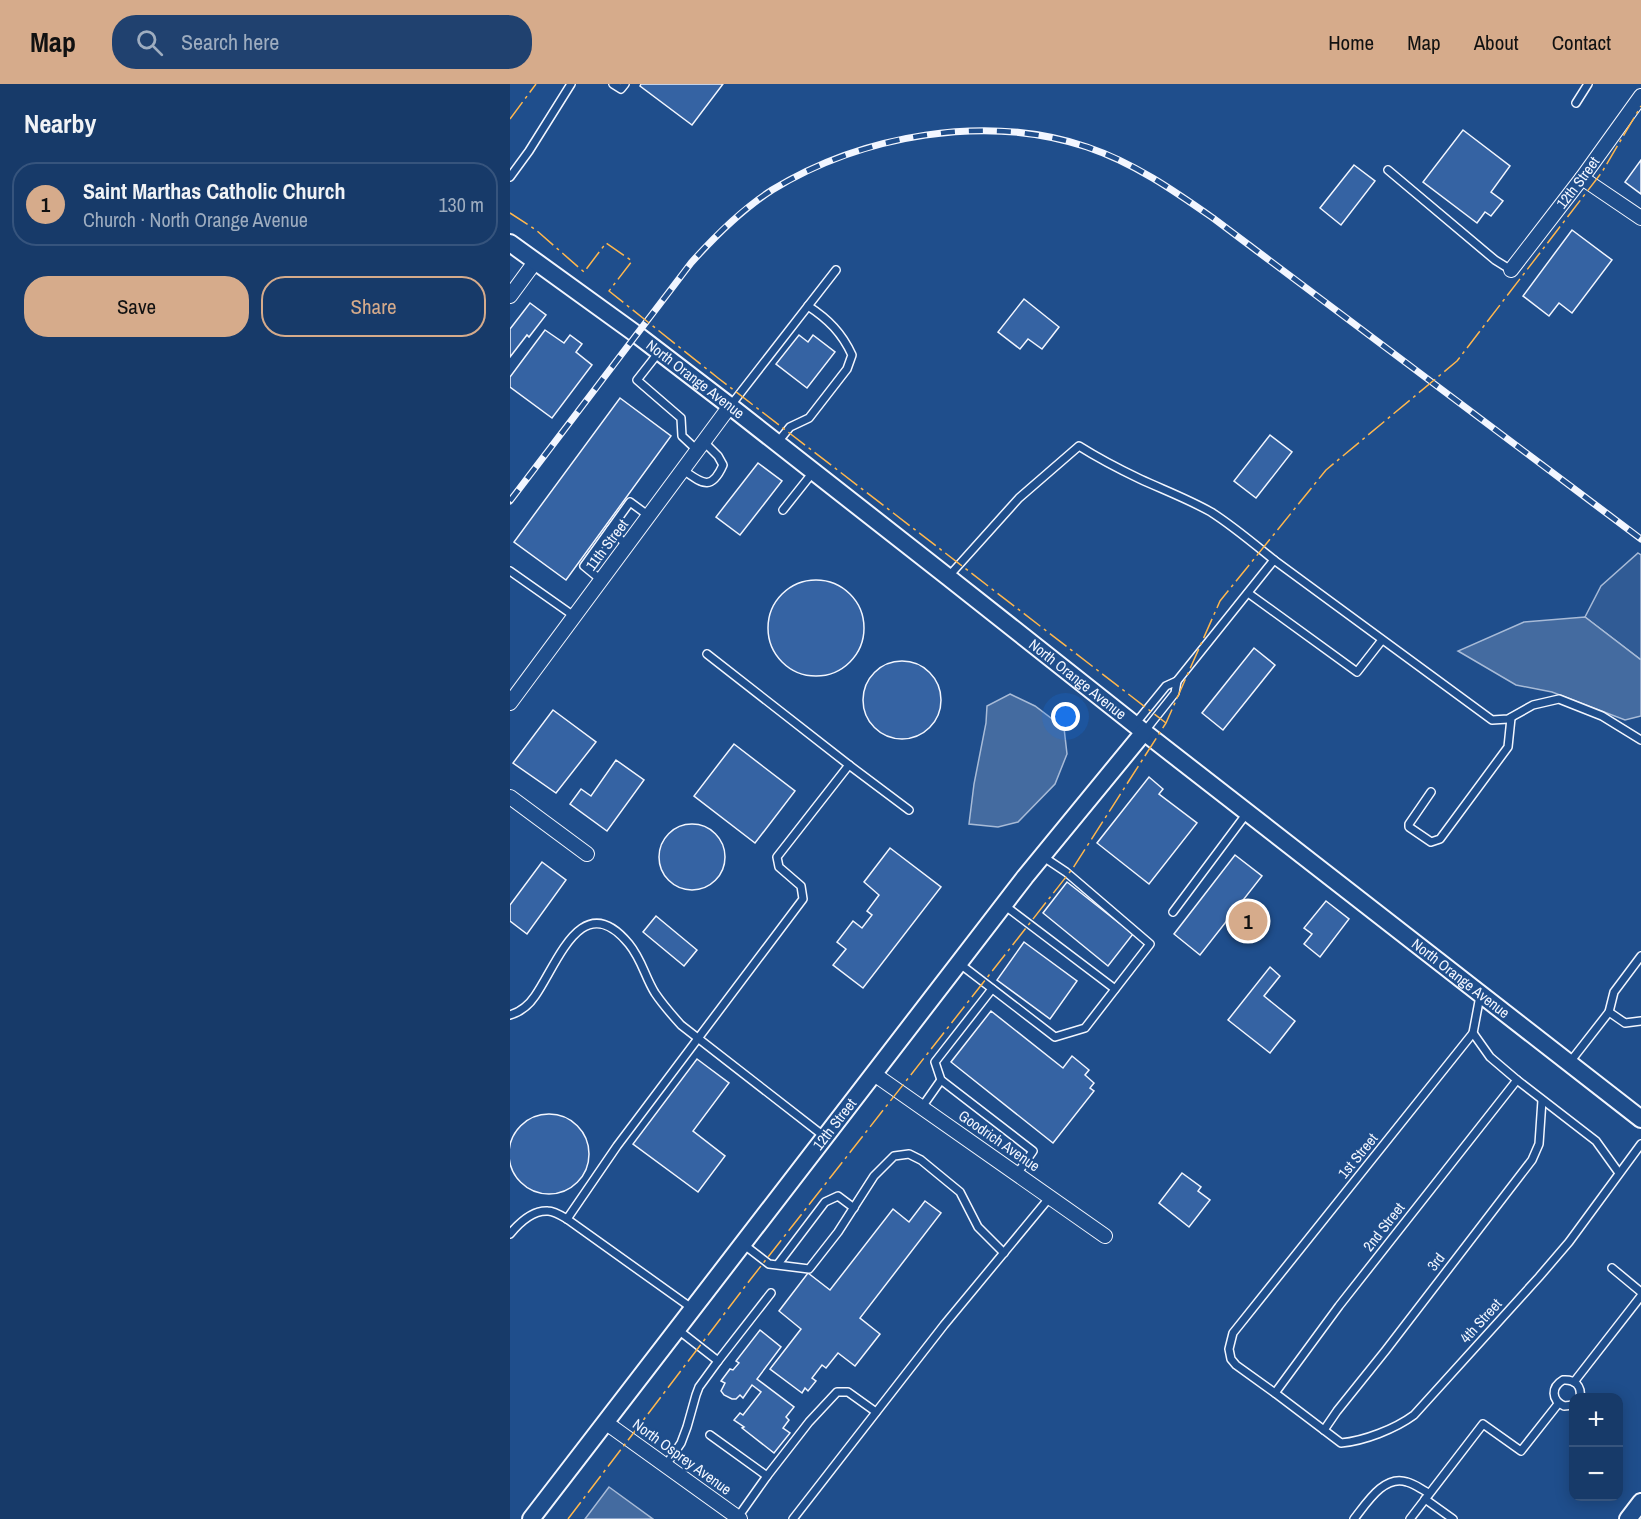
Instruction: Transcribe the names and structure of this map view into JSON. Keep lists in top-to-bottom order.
{
  "streets": {
    "street": [
      "12th Street",
      "North Orange Avenue",
      "11th Street",
      "Goodrich Avenue",
      "North Osprey Avenue"
    ],
    "lane": [
      "1st Street",
      "2nd Street",
      "3rd",
      "4th Street"
    ]
  },
  "crossings": [
    ["12th Street", "North Orange Avenue"],
    ["12th Street", "Goodrich Avenue"],
    ["12th Street", "North Osprey Avenue"],
    ["North Orange Avenue", "11th Street"],
    ["1st Street", "4th Street"],
    ["2nd Street", "4th Street"],
    ["3rd", "4th Street"]
  ],
  "page": {
    "header": "Map",
    "search": "Search here",
    "nav": [
      "Home",
      "Map",
      "About",
      "Contact"
    ],
    "heading": "Nearby",
    "list": [
      {
        "mark": "1",
        "name": "Saint Marthas Catholic Church",
        "note": "Church · North Orange Avenue",
        "value": "130 m"
      }
    ],
    "buttons": ["Save", "Share"],
    "pins": "1",
    "map_buttons": ["+", "−"]
  }
}
